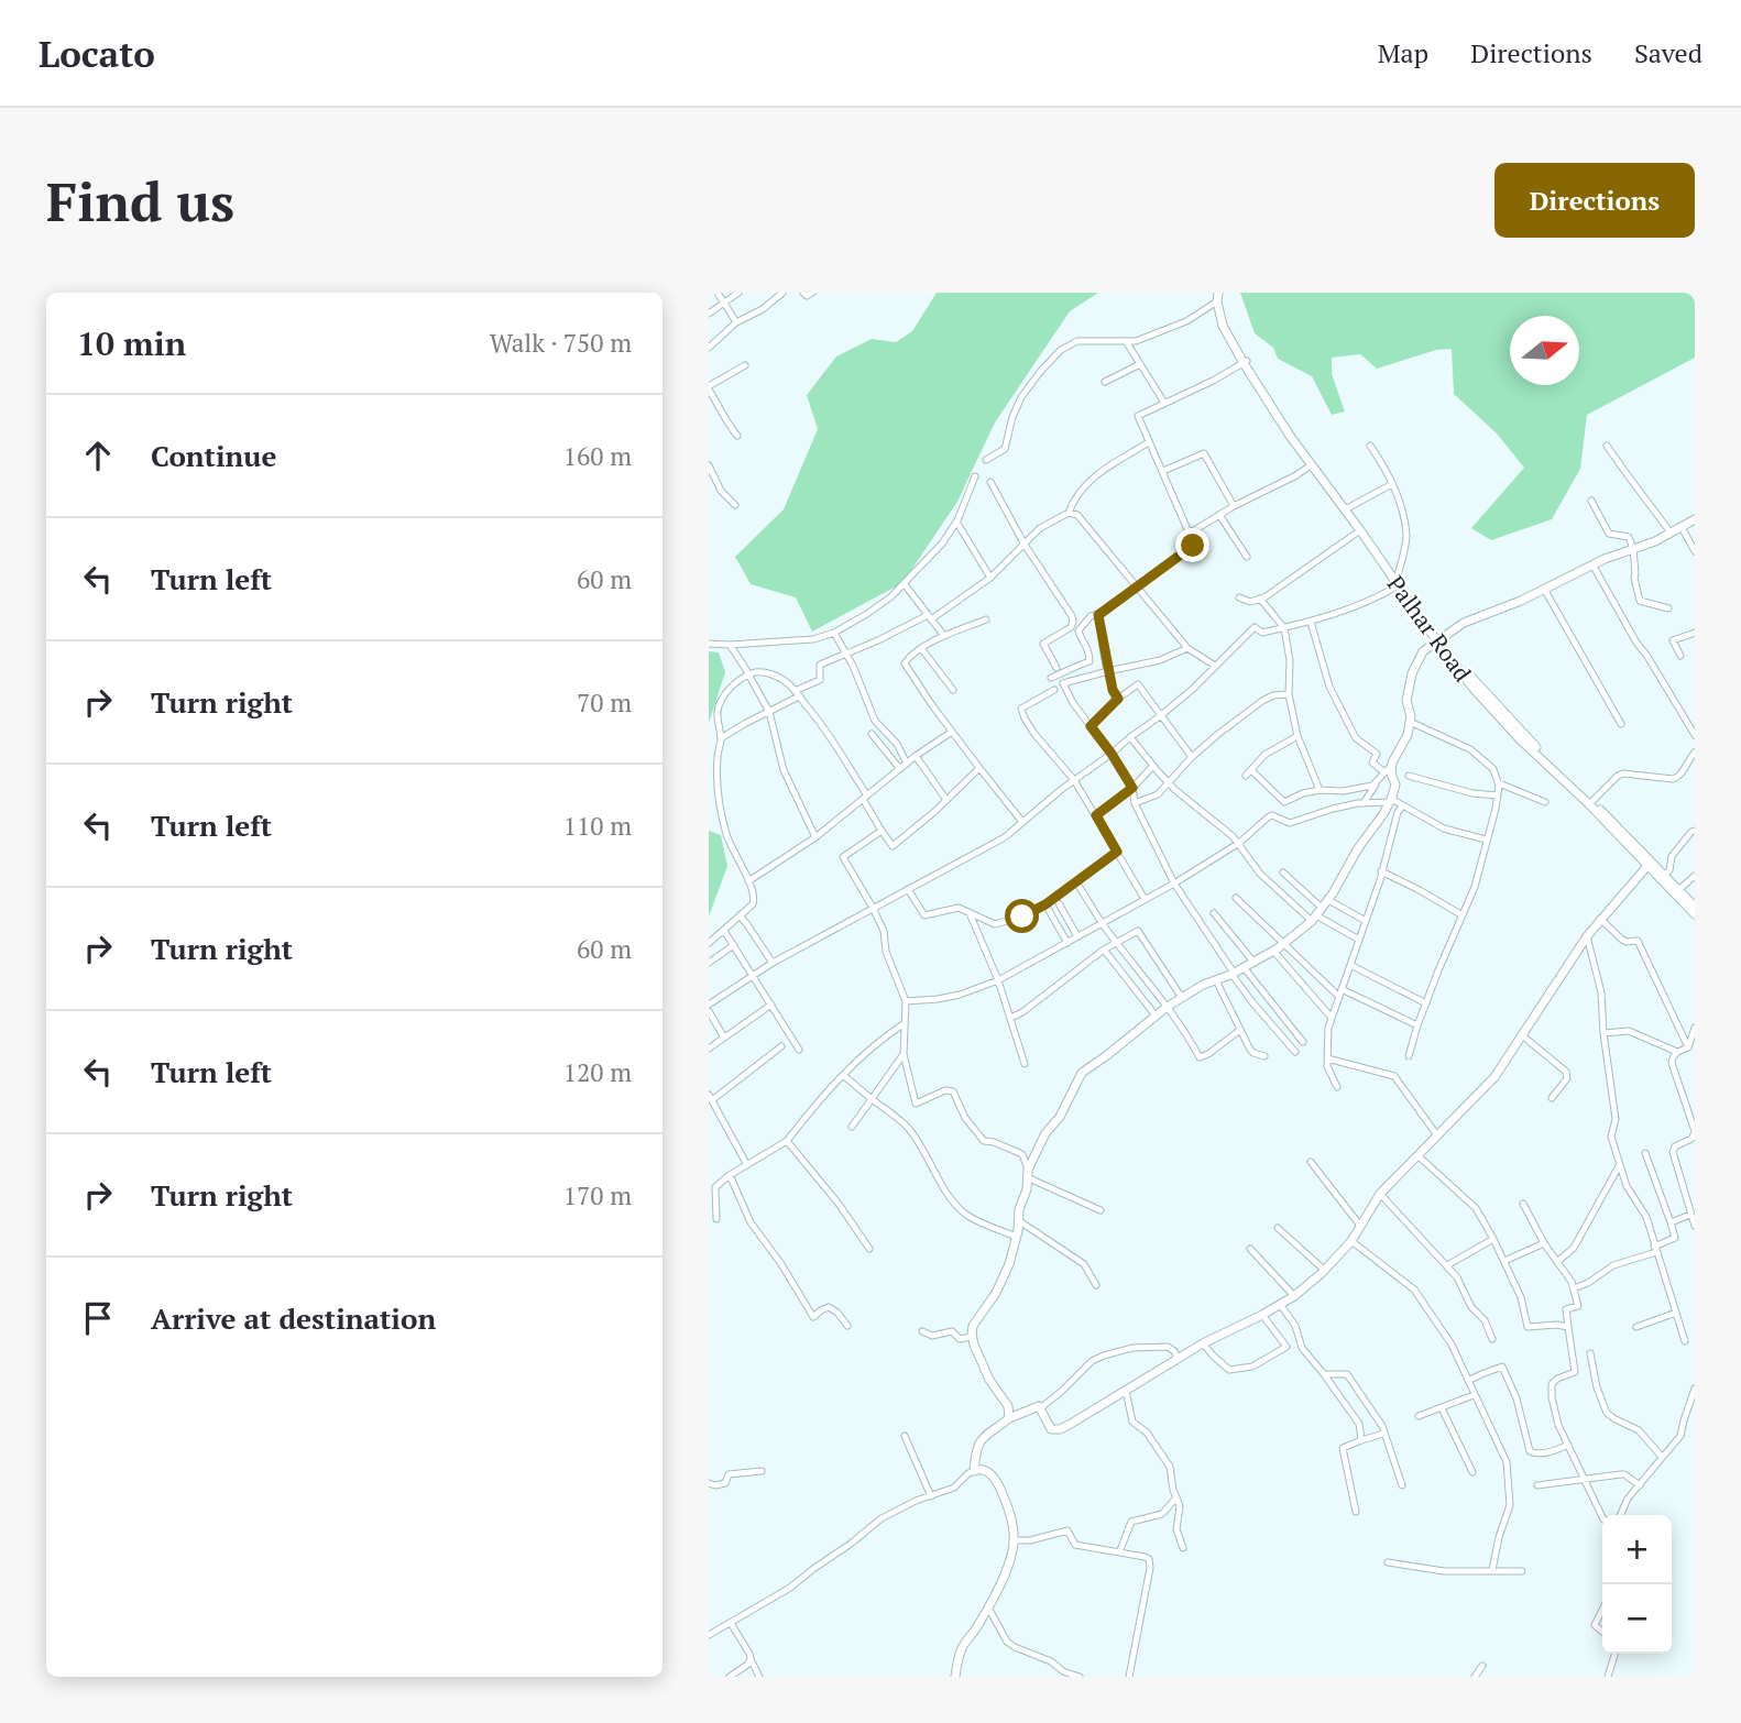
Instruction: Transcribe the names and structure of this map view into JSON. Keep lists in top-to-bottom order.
{
  "streets": {
    "street": ["Palhar Road"]
  },
  "north": "right",
  "page": {
    "header": "Locato",
    "nav": ["Map", "Directions", "Saved"],
    "buttons": "Directions",
    "title": "Find us",
    "heading": ["10 min", "Walk · 750 m"],
    "list": [
      ["Continue", "160 m"],
      ["Turn left", "60 m"],
      ["Turn right", "70 m"],
      ["Turn left", "110 m"],
      ["Turn right", "60 m"],
      ["Turn left", "120 m"],
      ["Turn right", "170 m"],
      "Arrive at destination"
    ],
    "map_buttons": ["+", "−"]
  }
}
